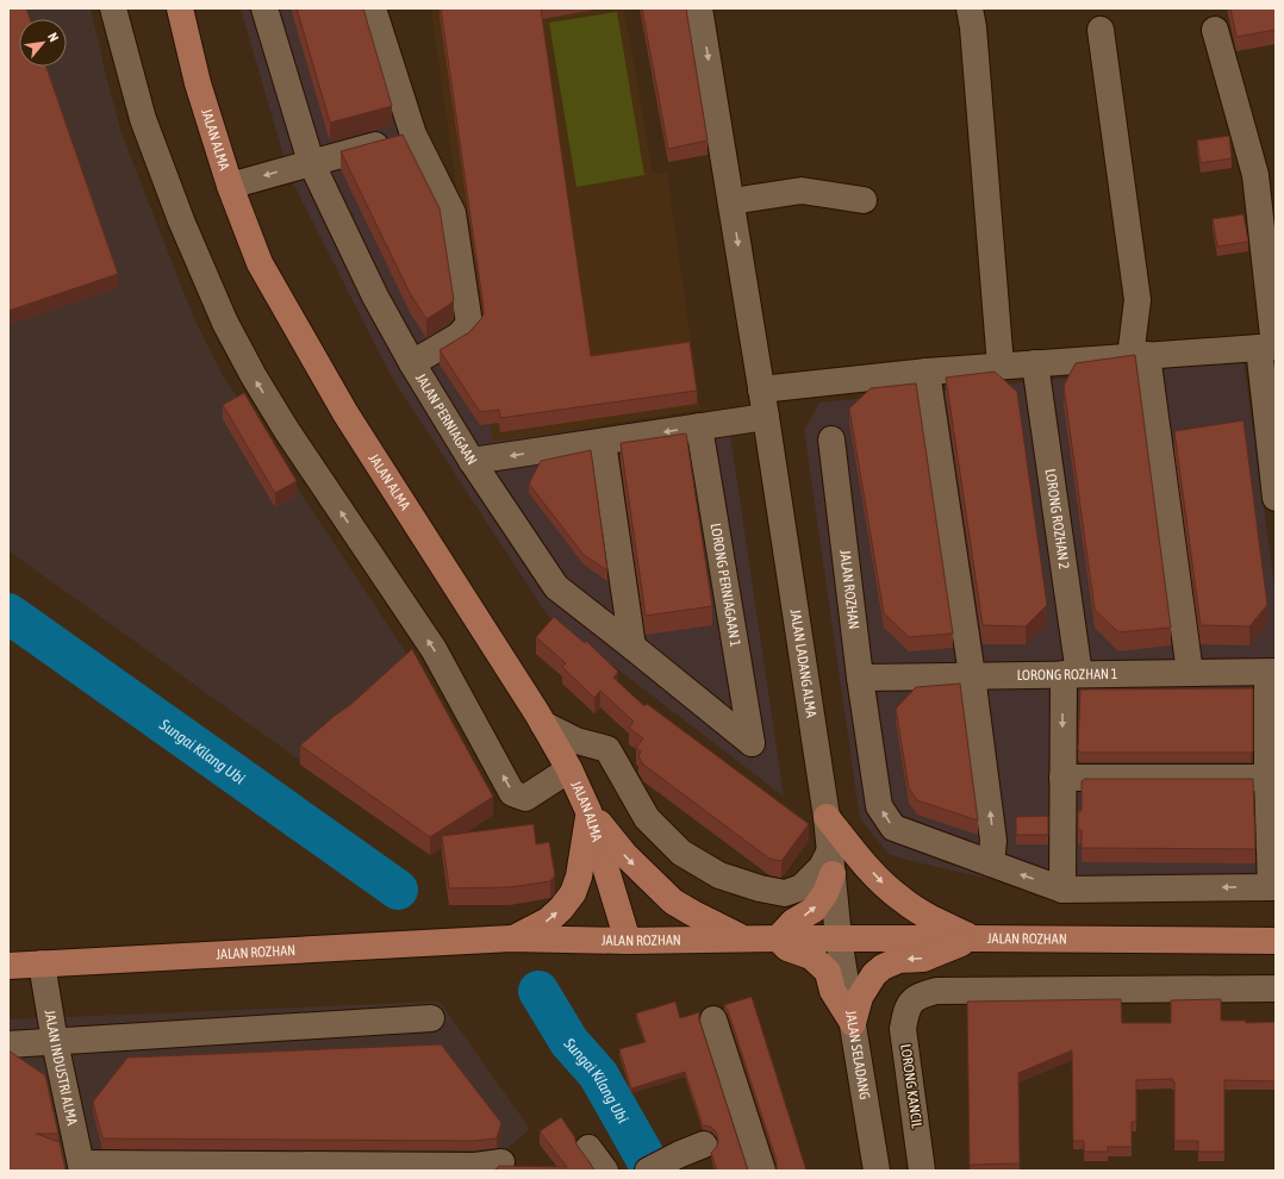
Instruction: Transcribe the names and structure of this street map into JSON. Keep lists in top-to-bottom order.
{
  "streets": {
    "main road": ["JALAN ALMA", "JALAN ROZHAN"],
    "street": [
      "JALAN PERNIAGAAN",
      "LORONG ROZHAN 2",
      "LORONG PERNIAGAAN 1",
      "JALAN LADANG ALMA",
      "LORONG ROZHAN 1",
      "JALAN SELADANG",
      "JALAN INDUSTRI ALMA",
      "LORONG KANCIL"
    ]
  },
  "crossings": [
    ["JALAN ALMA", "JALAN ROZHAN"],
    ["JALAN PERNIAGAAN", "LORONG PERNIAGAAN 1"],
    ["LORONG ROZHAN 2", "JALAN ROZHAN"],
    ["LORONG ROZHAN 2", "LORONG ROZHAN 1"],
    ["JALAN ROZHAN", "JALAN LADANG ALMA"],
    ["JALAN ROZHAN", "LORONG ROZHAN 1"],
    ["JALAN ROZHAN", "JALAN SELADANG"],
    ["JALAN ROZHAN", "JALAN INDUSTRI ALMA"],
    ["JALAN LADANG ALMA", "JALAN SELADANG"]
  ],
  "one_way": ["JALAN LADANG ALMA"],
  "water": ["Sungai Kilang Ubi"],
  "north": "top right"
}
